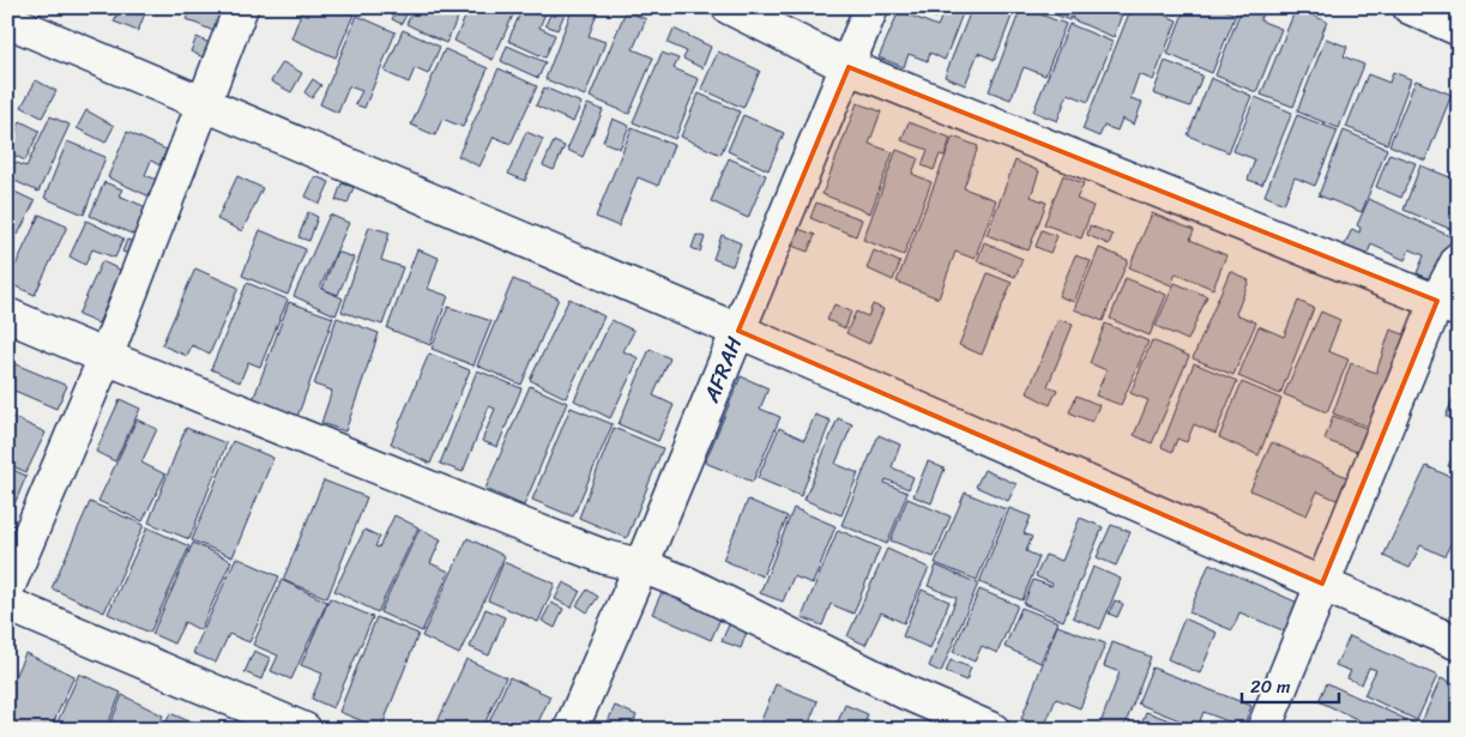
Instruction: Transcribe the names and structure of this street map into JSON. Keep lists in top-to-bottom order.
{
  "streets": {
    "street": ["AFRAH"]
  },
  "scale_bar": "20 m"
}
